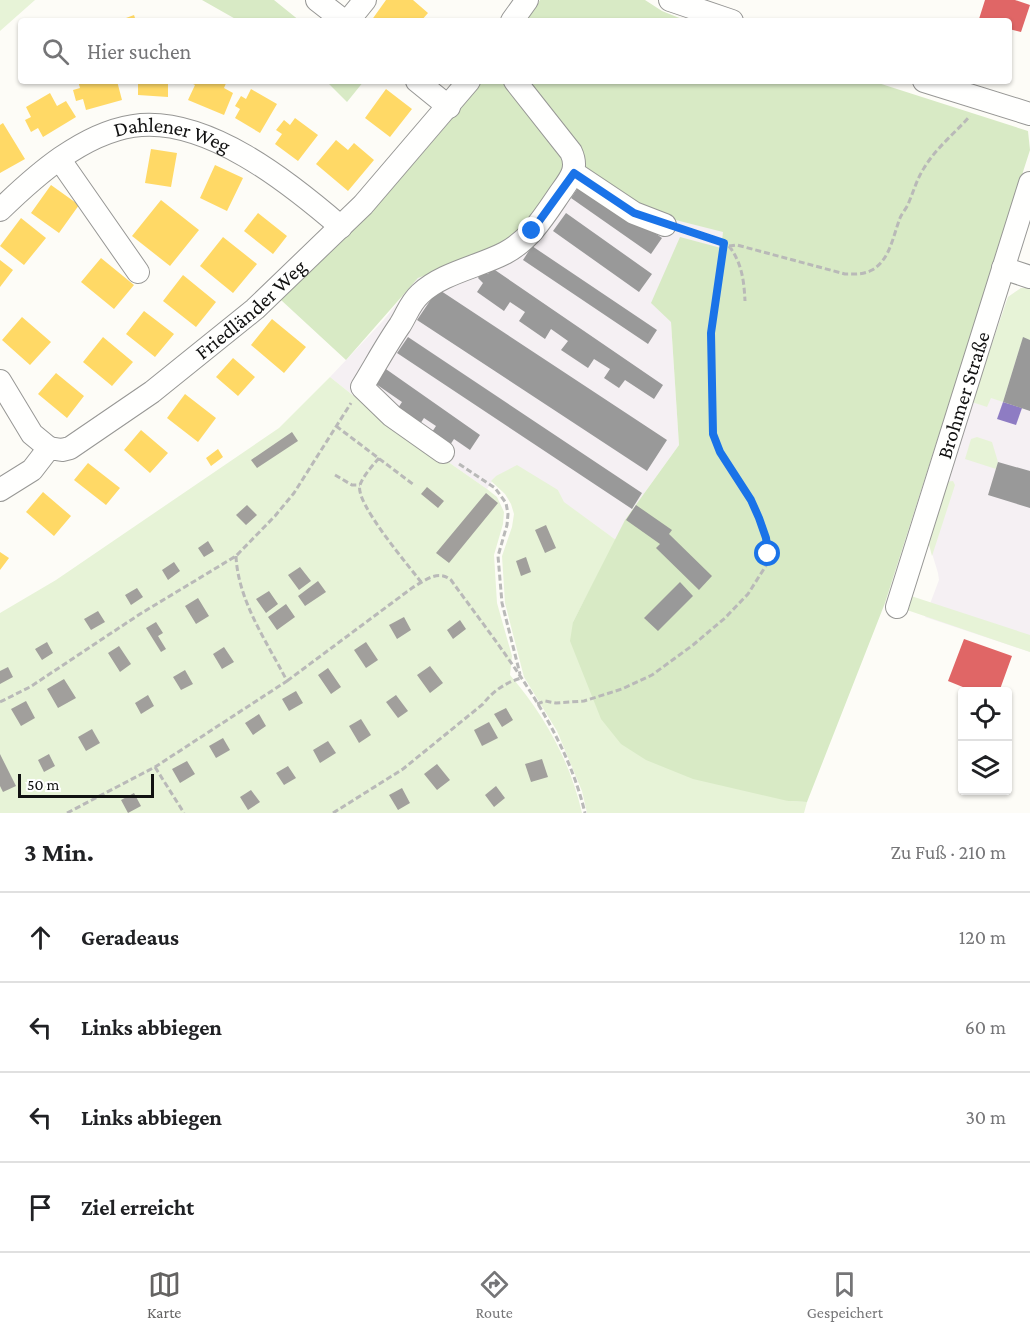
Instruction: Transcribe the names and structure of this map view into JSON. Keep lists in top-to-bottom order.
{
  "streets": {
    "street": ["Dahlener Weg", "Friedländer Weg", "Brohmer Straße"]
  },
  "crossings": [
    ["Dahlener Weg", "Friedländer Weg"]
  ],
  "scale_bar": "50 m",
  "page": {
    "search": "Hier suchen",
    "scale": "50 m",
    "heading": ["3 Min.", "Zu Fuß · 210 m"],
    "list": [
      ["Geradeaus", "120 m"],
      ["Links abbiegen", "60 m"],
      ["Links abbiegen", "30 m"],
      "Ziel erreicht"
    ],
    "nav": ["Karte", "Route", "Gespeichert"]
  }
}
